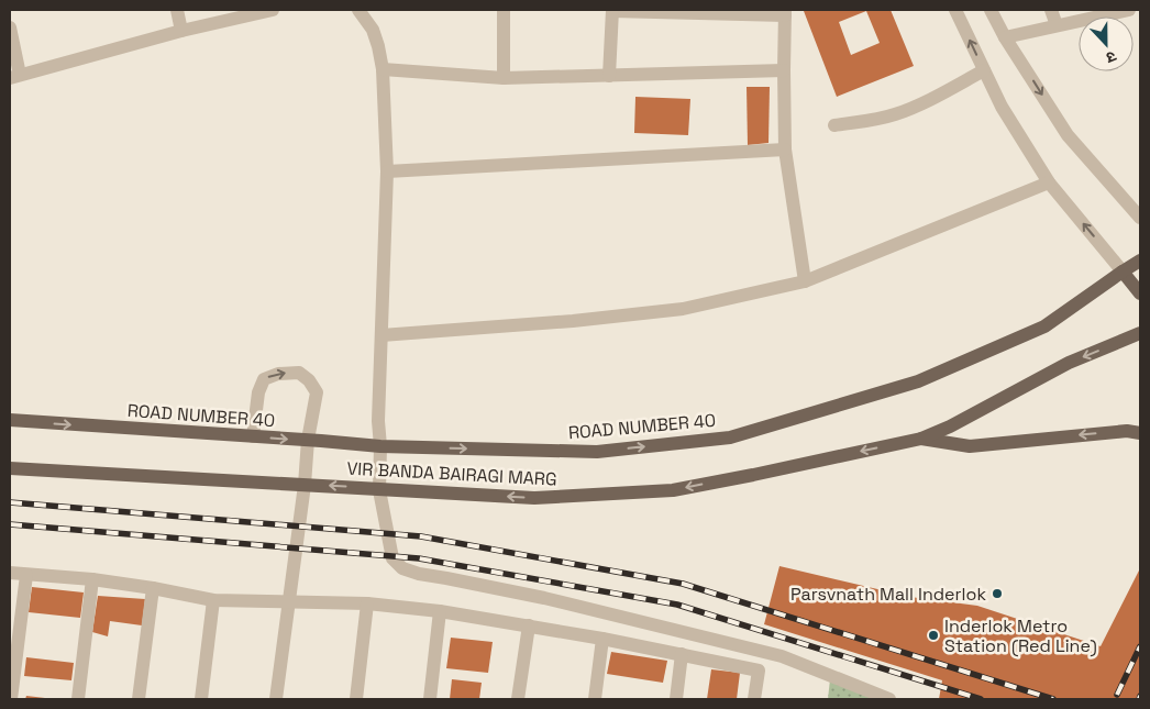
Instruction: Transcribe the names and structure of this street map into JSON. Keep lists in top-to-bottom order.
{
  "streets": {
    "main road": ["ROAD NUMBER 40", "VIR BANDA BAIRAGI MARG"]
  },
  "one_way": ["VIR BANDA BAIRAGI MARG"],
  "places": ["Parsvnath Mall Inderlok", "Inderlok Metro Station (Red Line)"],
  "north": "bottom"
}
